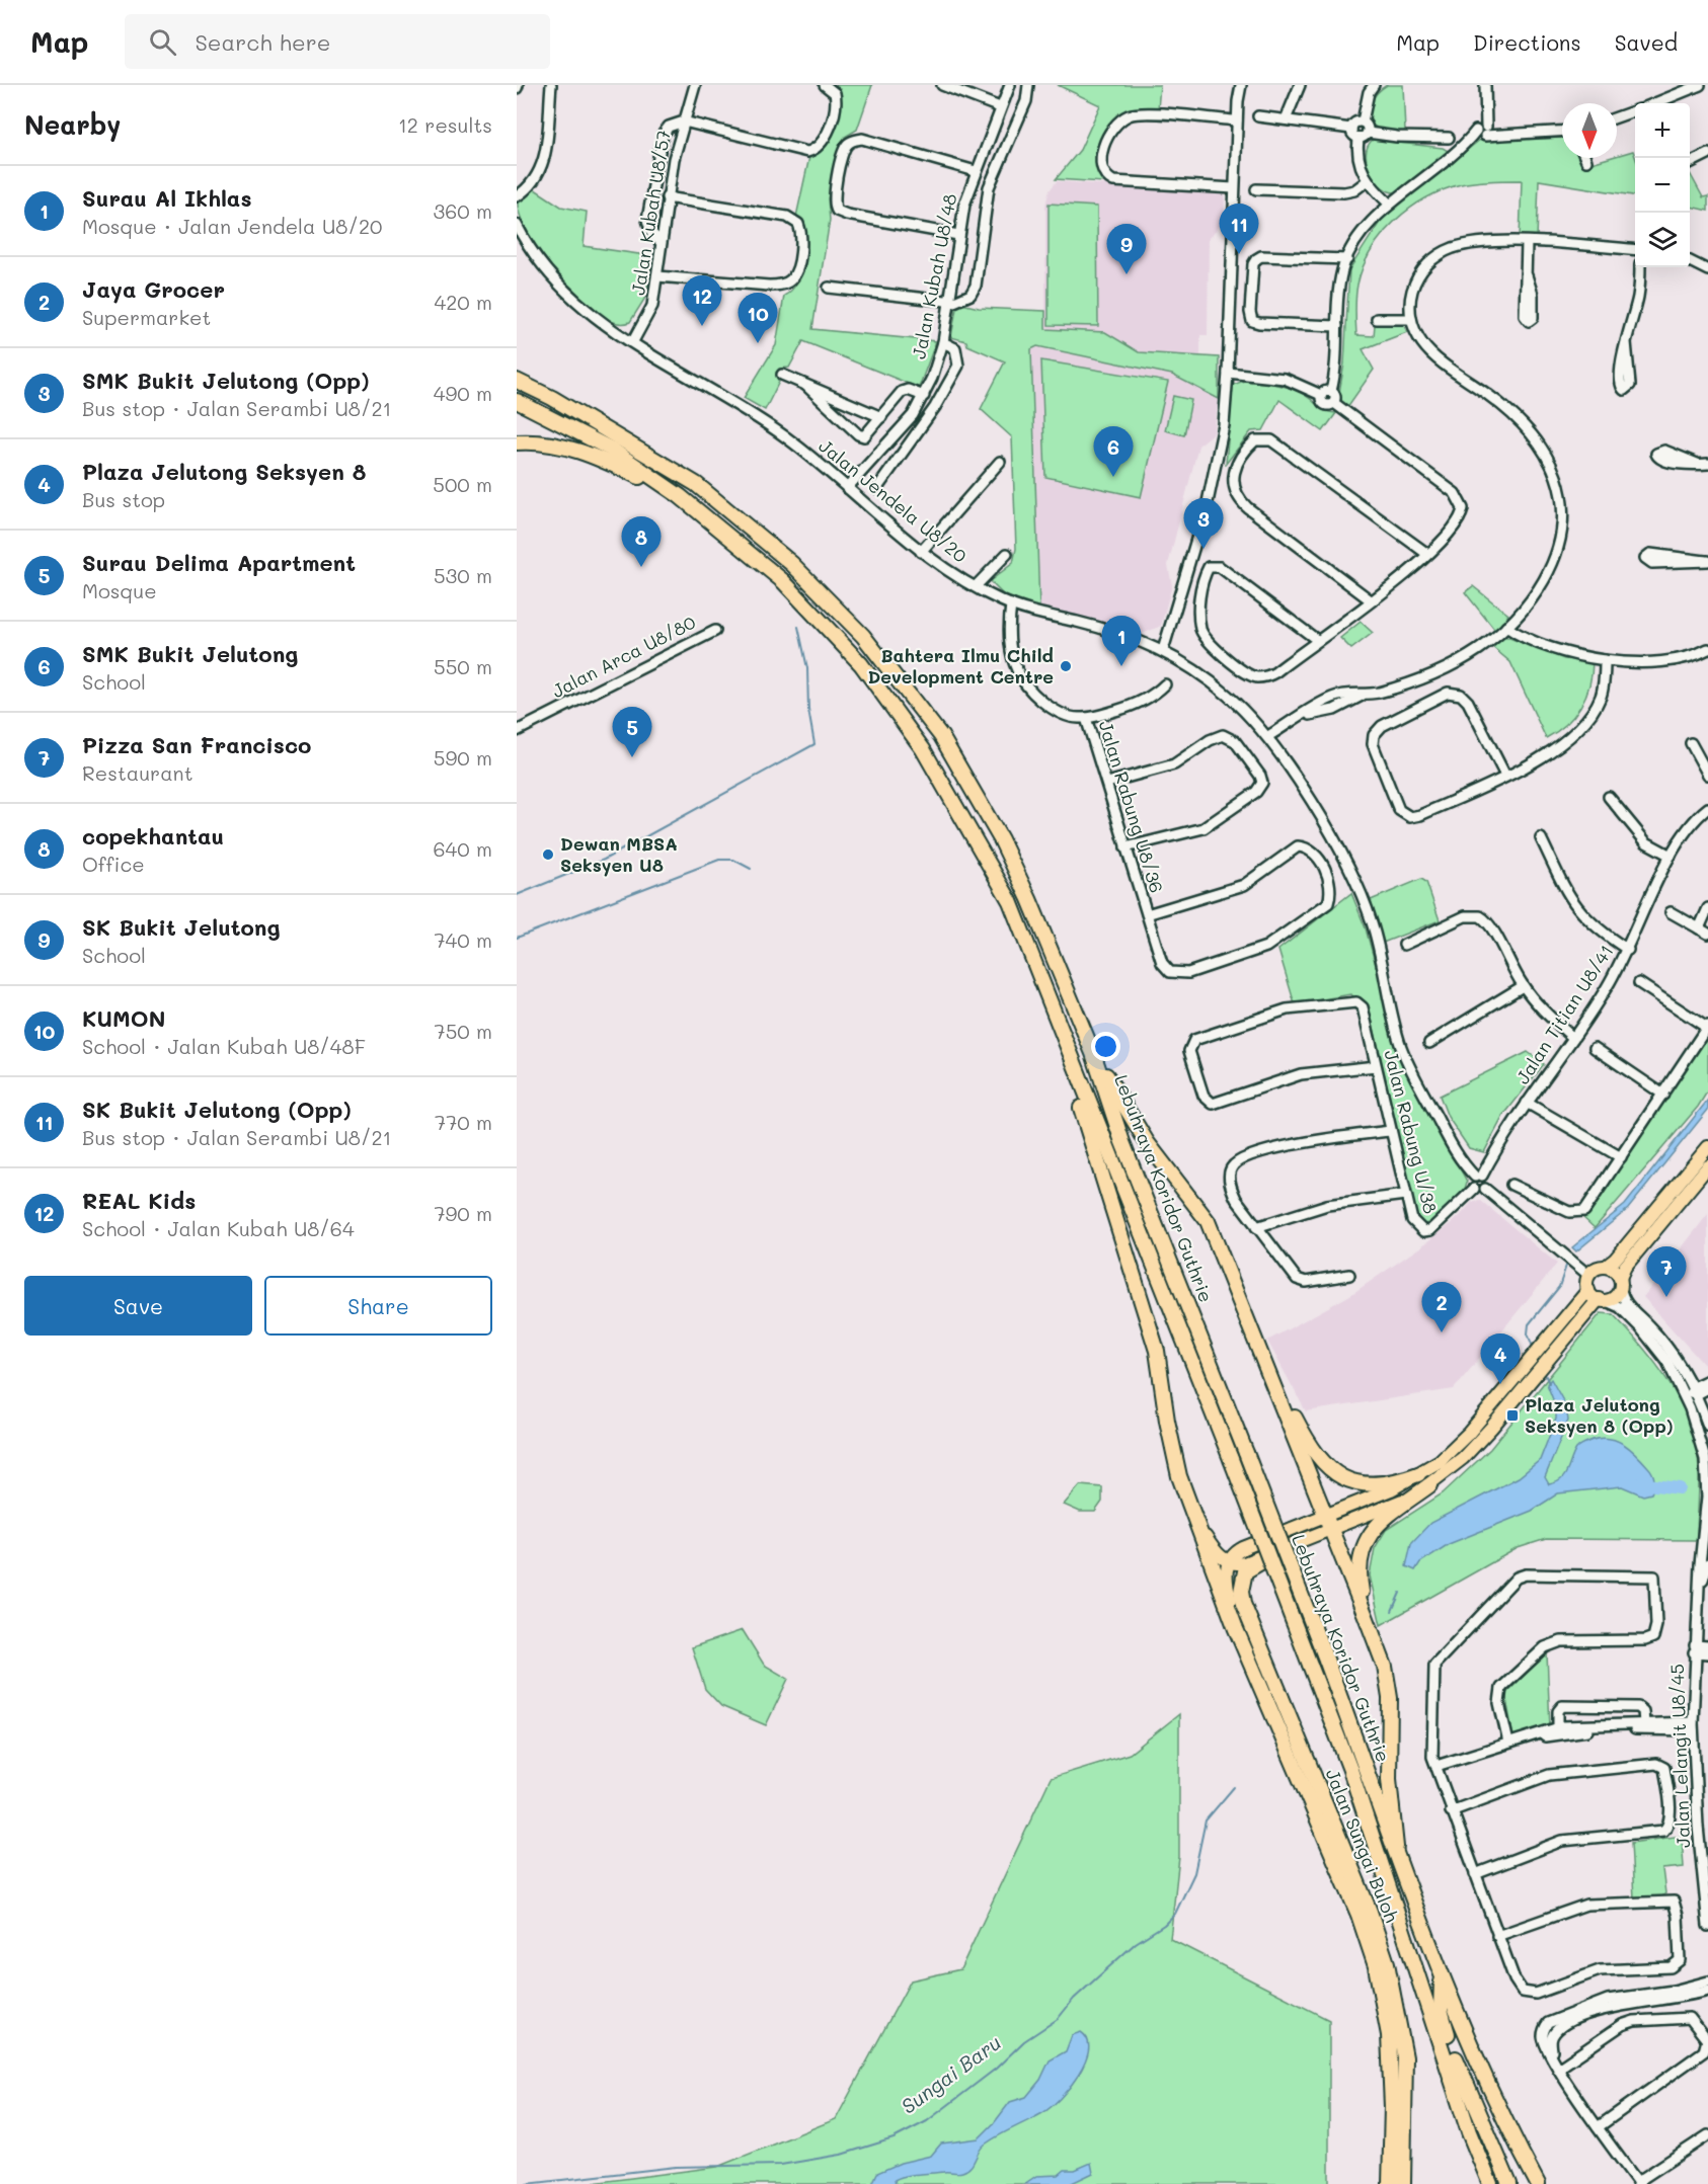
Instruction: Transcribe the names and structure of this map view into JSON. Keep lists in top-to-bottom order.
{
  "streets": {
    "highway": ["Lebuhraya Koridor Guthrie", "Jalan Sungai Buloh"],
    "street": [
      "Jalan Kubah U8/57",
      "Jalan Kubah U8/48",
      "Jalan Jendela U8/20",
      "Jalan Arca U8/80",
      "Jalan Rabung U8/36",
      "Jalan Titian U8/41",
      "Jalan Rabung U/38",
      "Jalan Lelangit U8/45"
    ]
  },
  "crossings": [
    ["Jalan Kubah U8/57", "Jalan Jendela U8/20"],
    ["Jalan Kubah U8/48", "Jalan Jendela U8/20"],
    ["Jalan Jendela U8/20", "Jalan Rabung U8/36"],
    ["Jalan Jendela U8/20", "Jalan Titian U8/41"],
    ["Lebuhraya Koridor Guthrie", "Jalan Sungai Buloh"]
  ],
  "water": ["Sungai Baru"],
  "places": {
    "other": ["Bahtera Ilmu Child Development Centre", "Dewan MBSA Seksyen U8"],
    "transit": ["Plaza Jelutong Seksyen 8 (Opp)"]
  },
  "north": "bottom",
  "page": {
    "header": "Map",
    "search": "Search here",
    "nav": ["Map", "Directions", "Saved"],
    "heading": ["Nearby", "12 results"],
    "map_buttons": ["+", "−"],
    "list": [
      {
        "mark": "1",
        "name": "Surau Al Ikhlas",
        "note": "Mosque · Jalan Jendela U8/20",
        "value": "360 m"
      },
      {
        "mark": "2",
        "name": "Jaya Grocer",
        "note": "Supermarket",
        "value": "420 m"
      },
      {
        "mark": "3",
        "name": "SMK Bukit Jelutong (Opp)",
        "note": "Bus stop · Jalan Serambi U8/21",
        "value": "490 m"
      },
      {
        "mark": "4",
        "name": "Plaza Jelutong Seksyen 8",
        "note": "Bus stop",
        "value": "500 m"
      },
      {
        "mark": "5",
        "name": "Surau Delima Apartment",
        "note": "Mosque",
        "value": "530 m"
      },
      {
        "mark": "6",
        "name": "SMK Bukit Jelutong",
        "note": "School",
        "value": "550 m"
      },
      {
        "mark": "7",
        "name": "Pizza San Francisco",
        "note": "Restaurant",
        "value": "590 m"
      },
      {
        "mark": "8",
        "name": "copekhantau",
        "note": "Office",
        "value": "640 m"
      },
      {
        "mark": "9",
        "name": "SK Bukit Jelutong",
        "note": "School",
        "value": "740 m"
      },
      {
        "mark": "10",
        "name": "KUMON",
        "note": "School · Jalan Kubah U8/48F",
        "value": "750 m"
      },
      {
        "mark": "11",
        "name": "SK Bukit Jelutong (Opp)",
        "note": "Bus stop · Jalan Serambi U8/21",
        "value": "770 m"
      },
      {
        "mark": "12",
        "name": "REAL Kids",
        "note": "School · Jalan Kubah U8/64",
        "value": "790 m"
      }
    ],
    "pins": [
      "11",
      "9",
      "12",
      "10",
      "6",
      "3",
      "8",
      "1",
      "5",
      "7",
      "2",
      "4"
    ],
    "buttons": ["Save", "Share"]
  }
}
